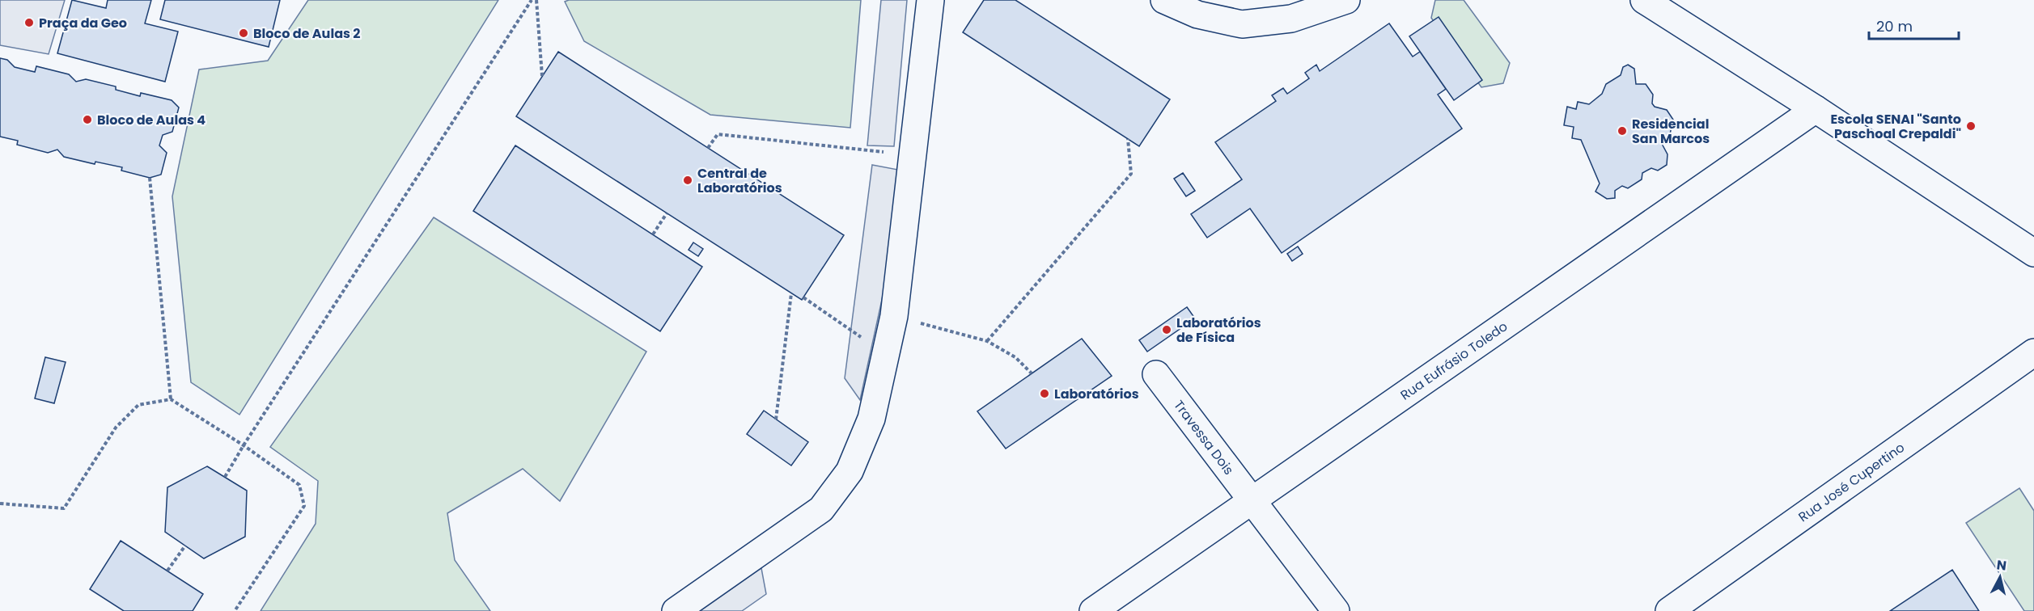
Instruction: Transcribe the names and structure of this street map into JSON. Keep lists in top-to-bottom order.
{
  "streets": {
    "street": ["Rua Eufrásio Toledo", "Travessa Dois", "Rua José Cupertino"]
  },
  "crossings": [
    ["Rua Eufrásio Toledo", "Travessa Dois"]
  ],
  "places": [
    "Praça da Geo",
    "Bloco de Aulas 2",
    "Bloco de Aulas 4",
    "Escola SENAI \"Santo Paschoal Crepaldi\"",
    "Residencial San Marcos",
    "Central de Laboratórios",
    "Laboratórios de Física",
    "Laboratórios"
  ],
  "scale_bar": "20 m",
  "north": "top"
}
